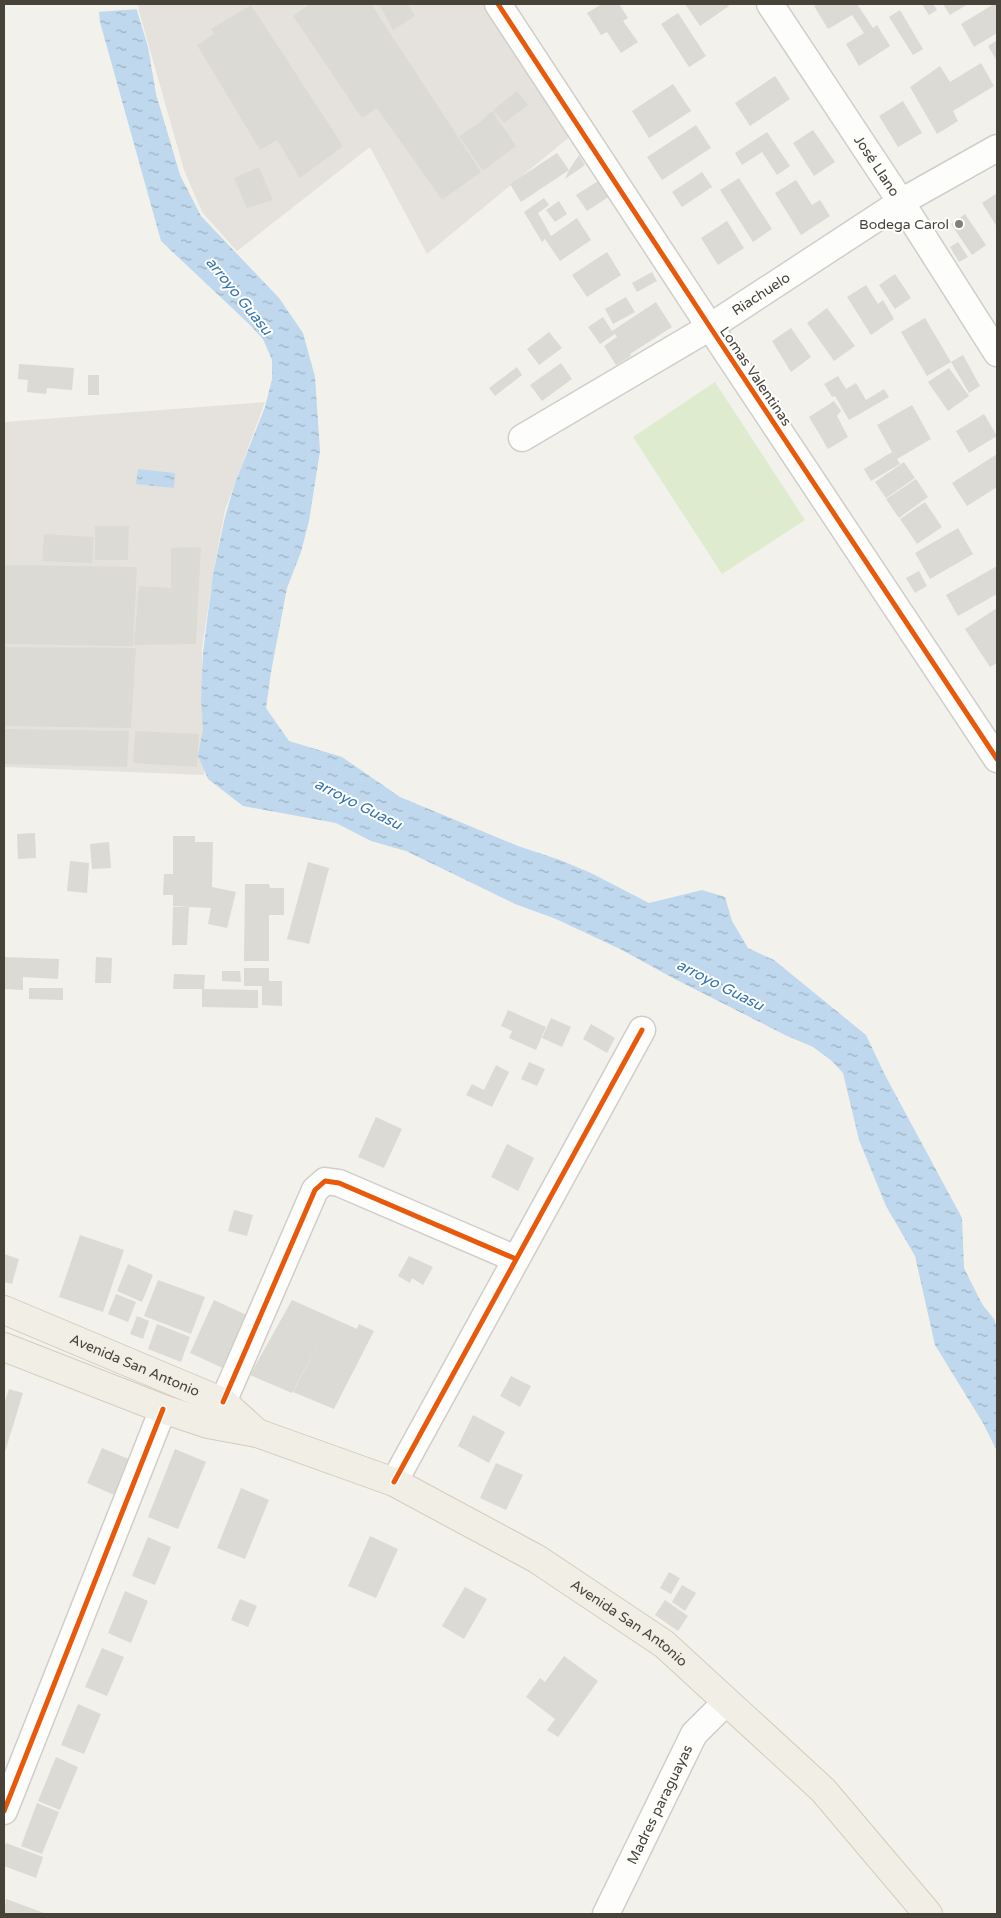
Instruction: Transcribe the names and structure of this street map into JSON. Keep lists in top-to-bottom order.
{
  "streets": {
    "main road": ["Avenida San Antonio"],
    "street": [
      "José Llano",
      "Riachuelo",
      "Lomas Valentinas",
      "Madres paraguayas"
    ]
  },
  "crossings": [
    ["José Llano", "Riachuelo"],
    ["Riachuelo", "Lomas Valentinas"],
    ["Avenida San Antonio", "Madres paraguayas"]
  ],
  "water": ["arroyo Guasu"],
  "places": ["Bodega Carol"]
}
